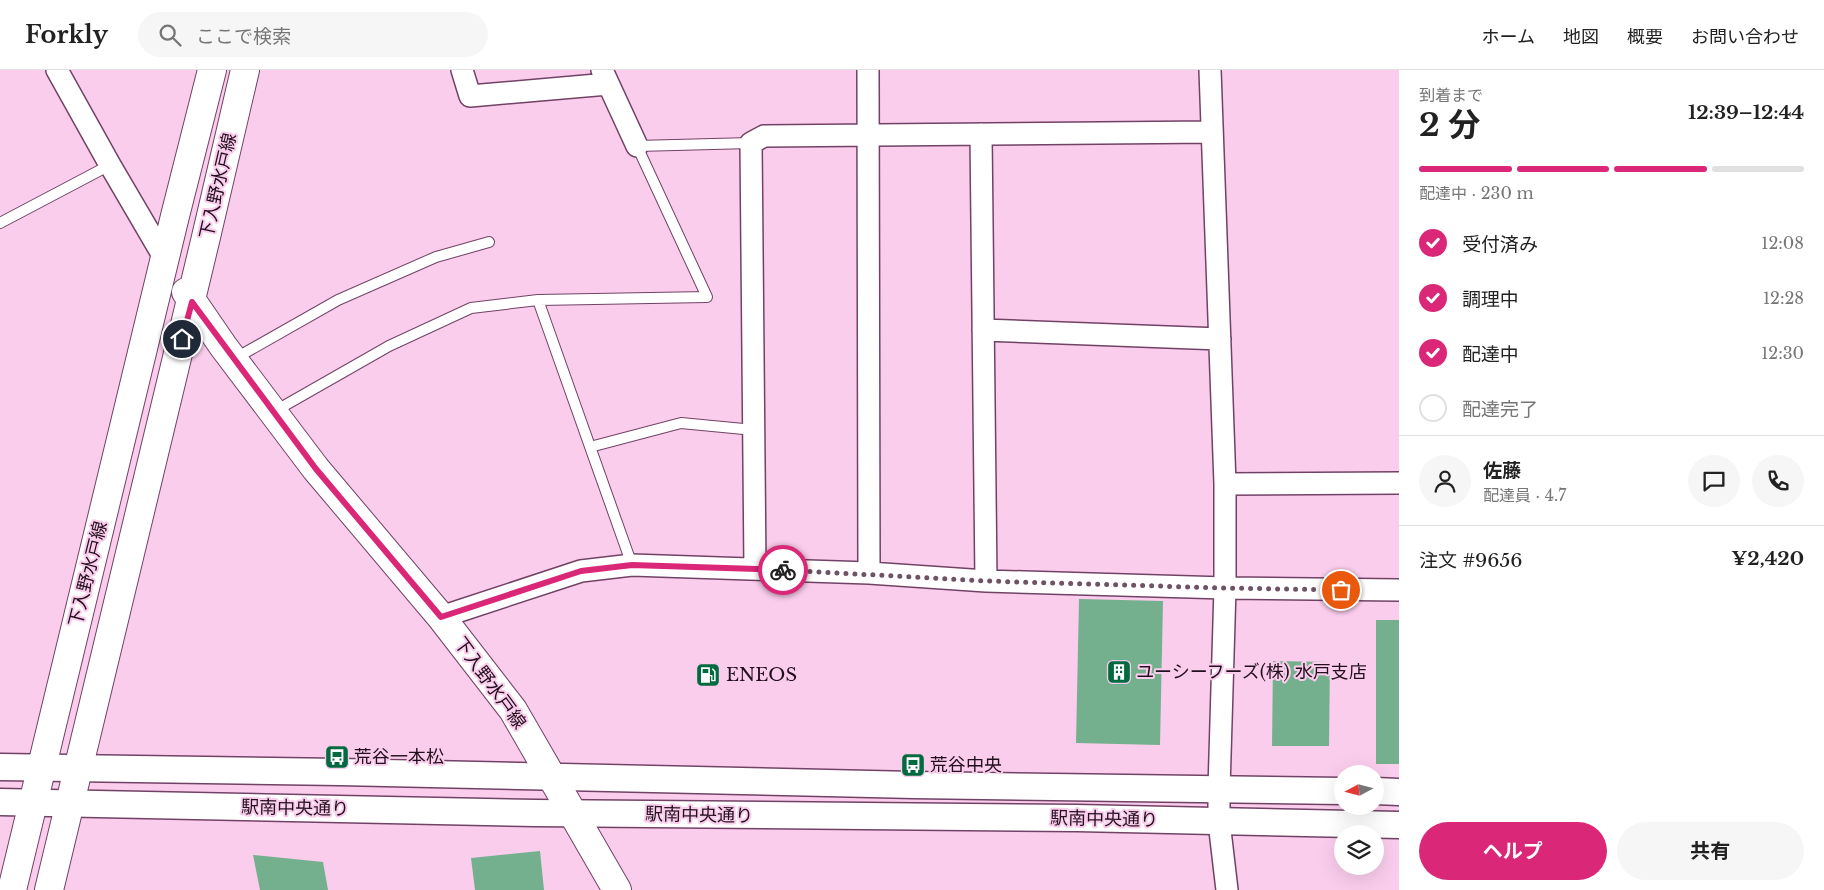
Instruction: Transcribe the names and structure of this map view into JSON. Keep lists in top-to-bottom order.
{
  "streets": {
    "main road": ["下入野水戸線"],
    "street": ["駅南中央通り"]
  },
  "crossings": [
    ["下入野水戸線", "駅南中央通り"]
  ],
  "places": {
    "building": ["ユーシーフーズ(株) 水戸支店"],
    "fuel station": ["ENEOS"],
    "bus stop": ["荒谷一本松", "荒谷中央"]
  },
  "north": "left",
  "page": {
    "header": "Forkly",
    "search": "ここで検索",
    "nav": [
      "ホーム",
      "地図",
      "概要",
      "お問い合わせ"
    ],
    "heading": ["2 分", "到着まで", "12:39–12:44"],
    "panel": [
      "佐藤",
      "配達員 · 4.7",
      "注文 #9656",
      "¥2,420"
    ],
    "bar": "配達中 · 230 m",
    "list": [
      ["受付済み", "12:08"],
      ["調理中", "12:28"],
      ["配達中", "12:30"],
      "配達完了"
    ],
    "buttons": ["ヘルプ", "共有"]
  }
}
